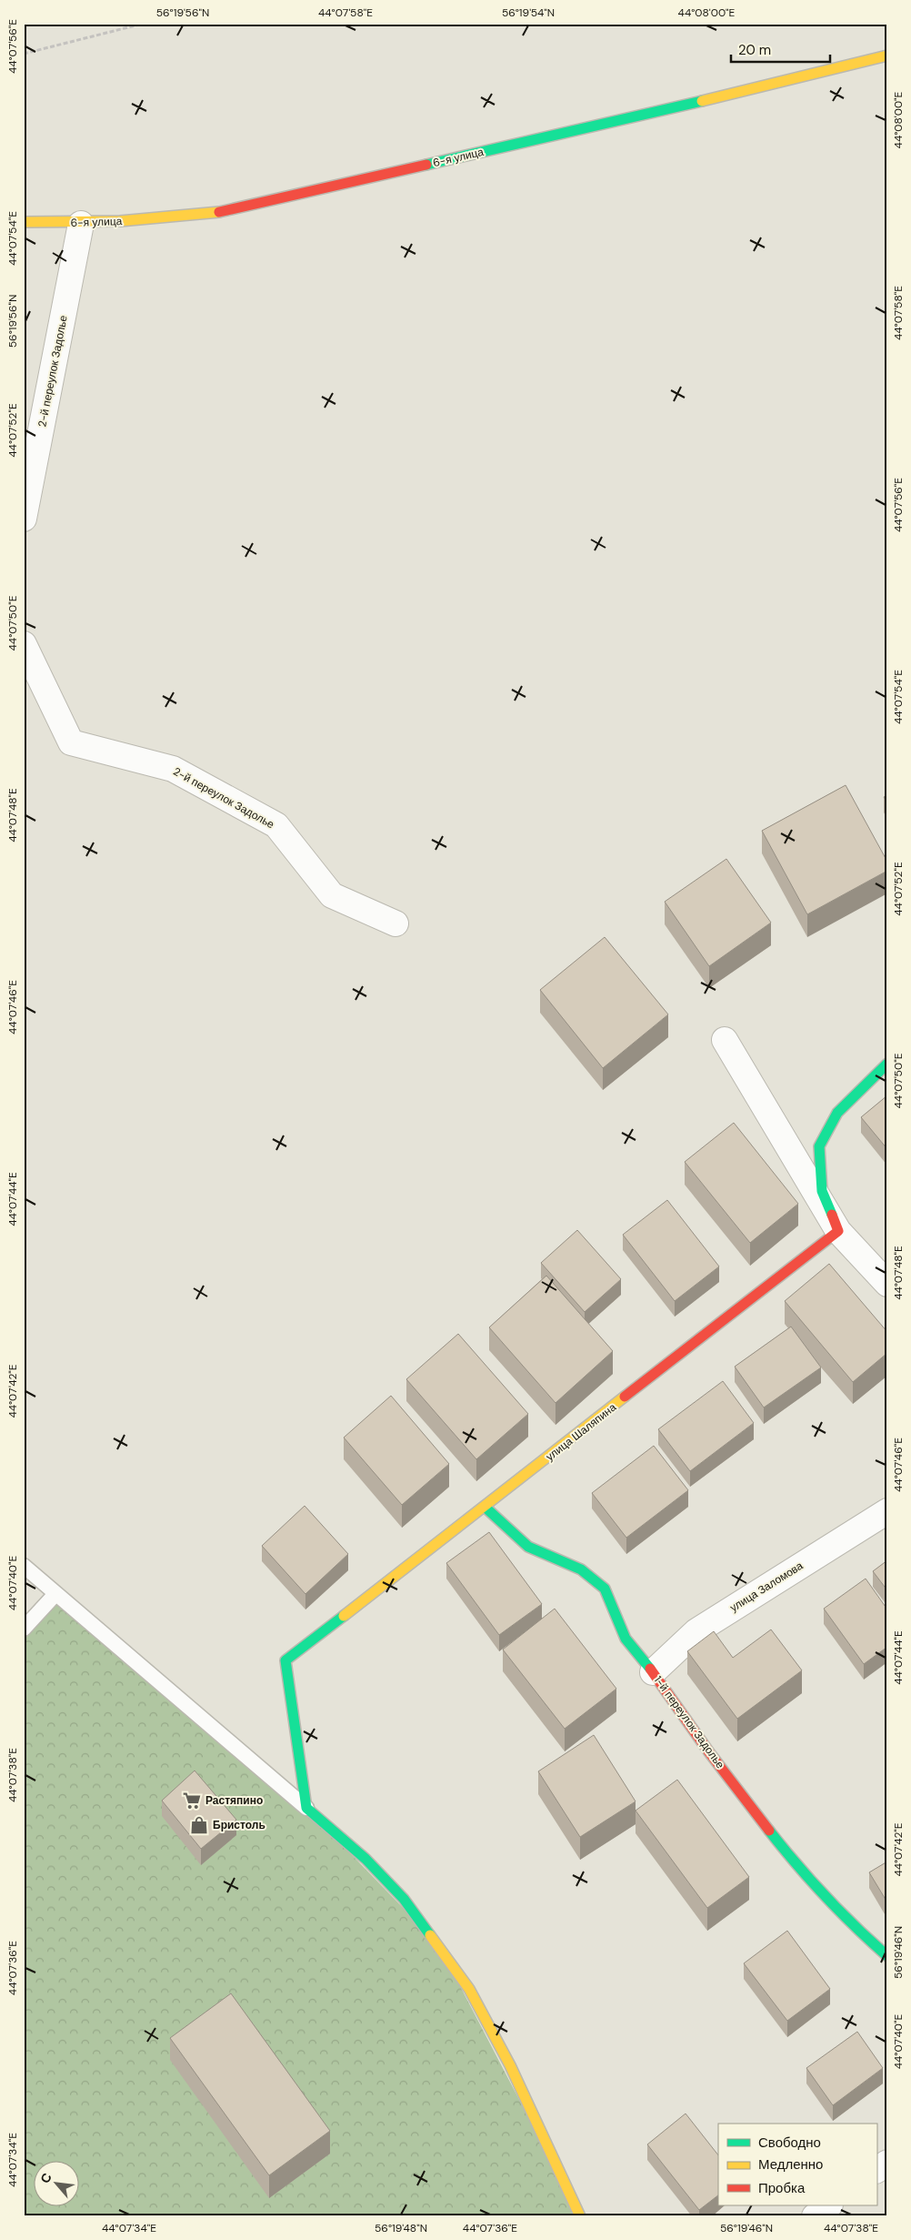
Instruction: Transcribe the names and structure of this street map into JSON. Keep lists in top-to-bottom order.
{
  "streets": {
    "street": [
      "6-я улица",
      "2-й переулок Задолье",
      "улица Шаляпина",
      "улица Заломова",
      "1-й переулок Задолье"
    ]
  },
  "crossings": [
    ["6-я улица", "2-й переулок Задолье"],
    ["улица Шаляпина", "1-й переулок Задолье"],
    ["улица Заломова", "1-й переулок Задолье"]
  ],
  "places": {
    "supermarket": ["Растяпино"],
    "shop": ["Бристоль"]
  },
  "legend": ["Свободно", "Медленно", "Пробка"],
  "scale_bar": "20 m",
  "north": "top left",
  "coordinates": [
    "56°19'56\"N",
    "44°07'58\"E",
    "56°19'54\"N",
    "44°08'00\"E",
    "44°07'56\"E",
    "44°07'54\"E",
    "44°07'52\"E",
    "44°07'50\"E",
    "44°07'48\"E",
    "44°07'46\"E",
    "44°07'44\"E",
    "44°07'42\"E",
    "44°07'40\"E",
    "44°07'38\"E",
    "56°19'46\"N",
    "44°07'36\"E",
    "44°07'34\"E",
    "56°19'48\"N"
  ]
}
